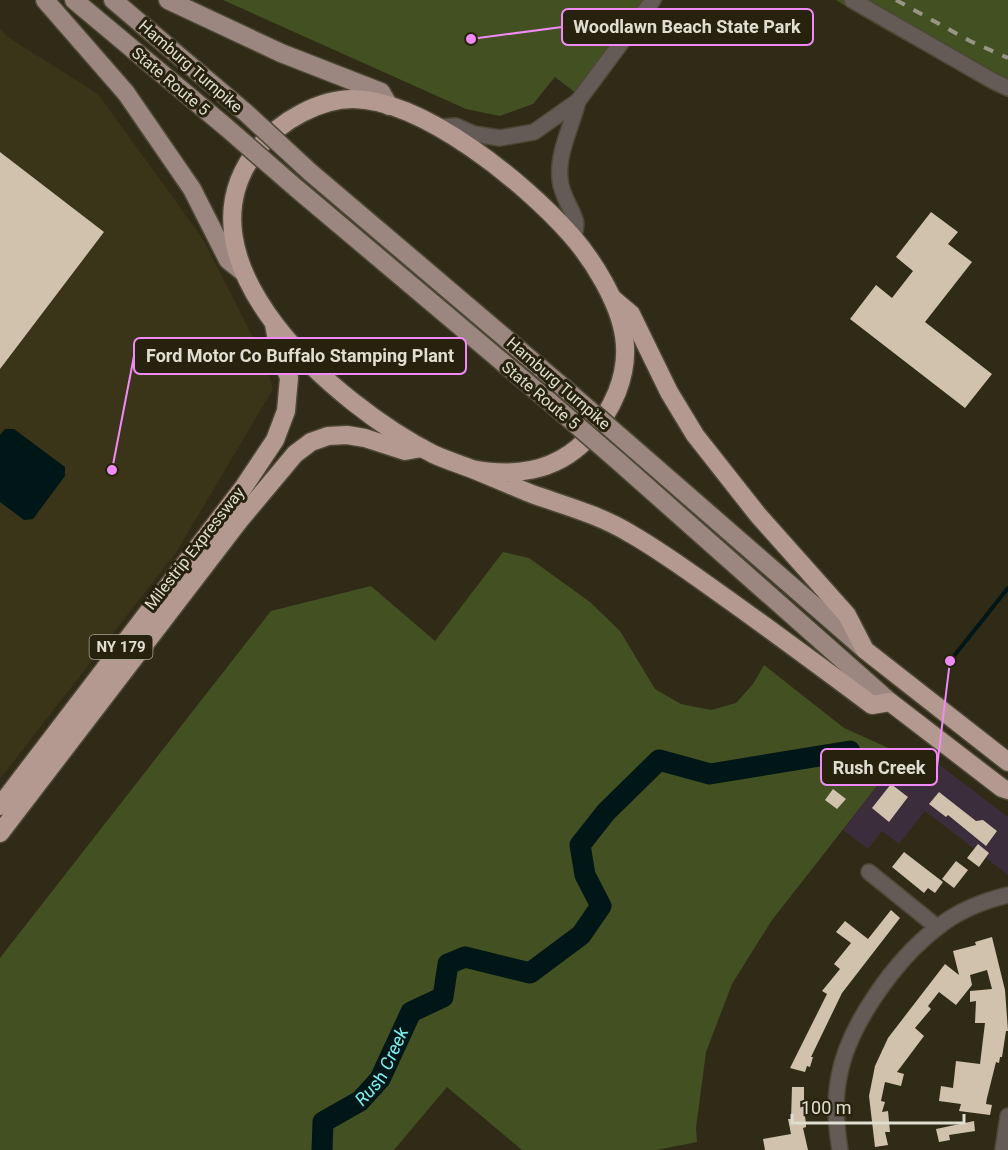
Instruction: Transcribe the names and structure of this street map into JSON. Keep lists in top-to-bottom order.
{
  "streets": {
    "highway": [
      "Hamburg Turnpike",
      "State Route 5",
      "Milestrip Expressway",
      "NY 179"
    ]
  },
  "water": ["Rush Creek"],
  "places": ["Woodlawn Beach State Park", "Ford Motor Co Buffalo Stamping Plant", "Rush Creek"],
  "scale_bar": "100 m"
}
